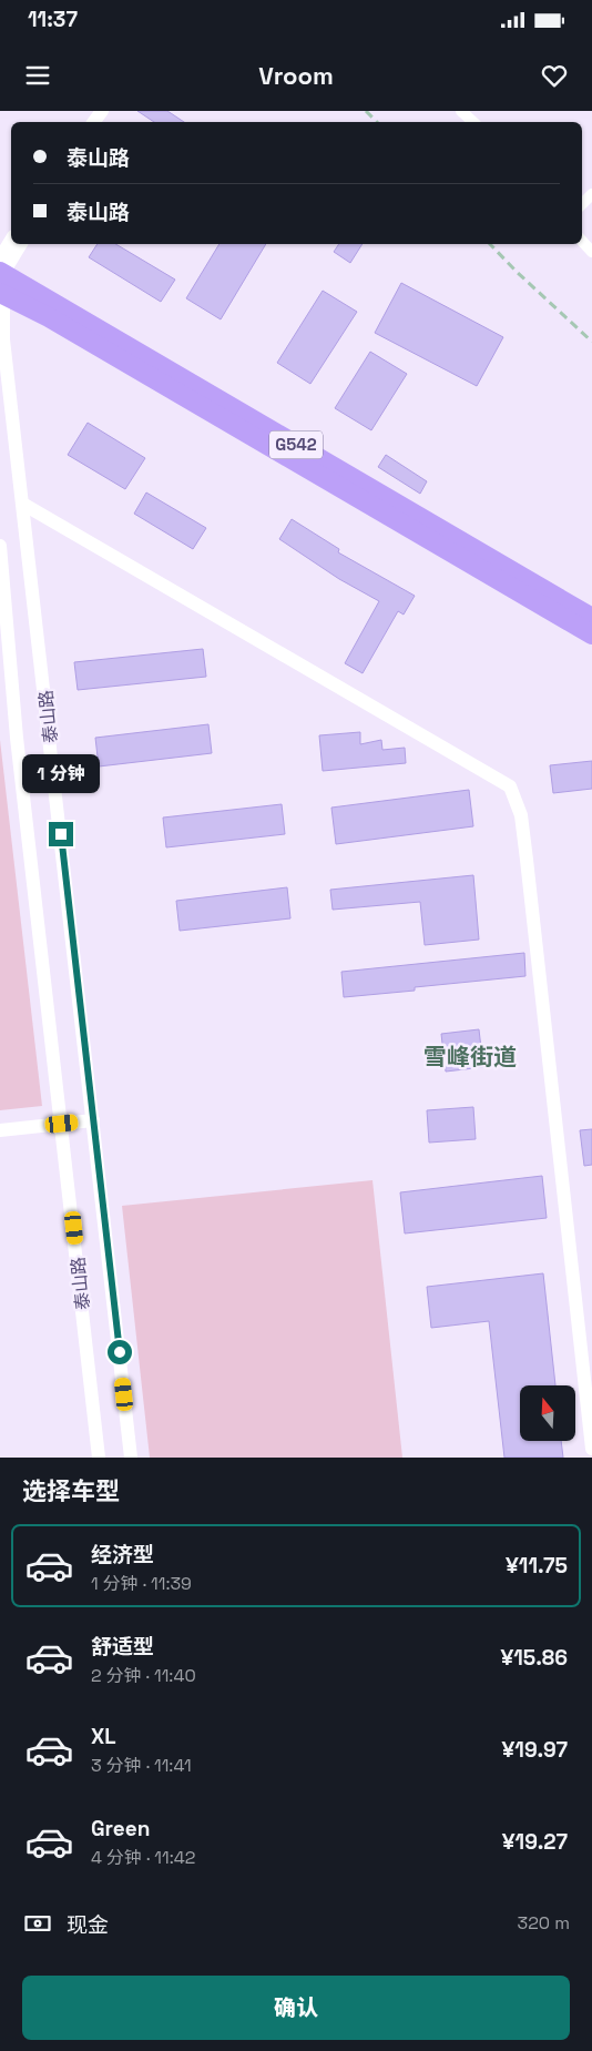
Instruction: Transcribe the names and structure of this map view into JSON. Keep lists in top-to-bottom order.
{
  "streets": {
    "highway": ["G542"],
    "street": ["泰山路"]
  },
  "crossings": [
    ["G542", "泰山路"]
  ],
  "districts": ["雪峰街道"],
  "north": "top",
  "page": {
    "status": "11:37",
    "header": "Vroom",
    "banner": ["泰山路", "泰山路"],
    "bubble": "1 分钟",
    "heading": "选择车型",
    "list": [
      {
        "name": "经济型",
        "note": "1 分钟 · 11:39",
        "value": "¥11.75"
      },
      {
        "name": "舒适型",
        "note": "2 分钟 · 11:40",
        "value": "¥15.86"
      },
      {
        "name": "XL",
        "note": "3 分钟 · 11:41",
        "value": "¥19.97"
      },
      {
        "name": "Green",
        "note": "4 分钟 · 11:42",
        "value": "¥19.27"
      }
    ],
    "pay": ["现金", "320 m"],
    "buttons": "确认"
  }
}
